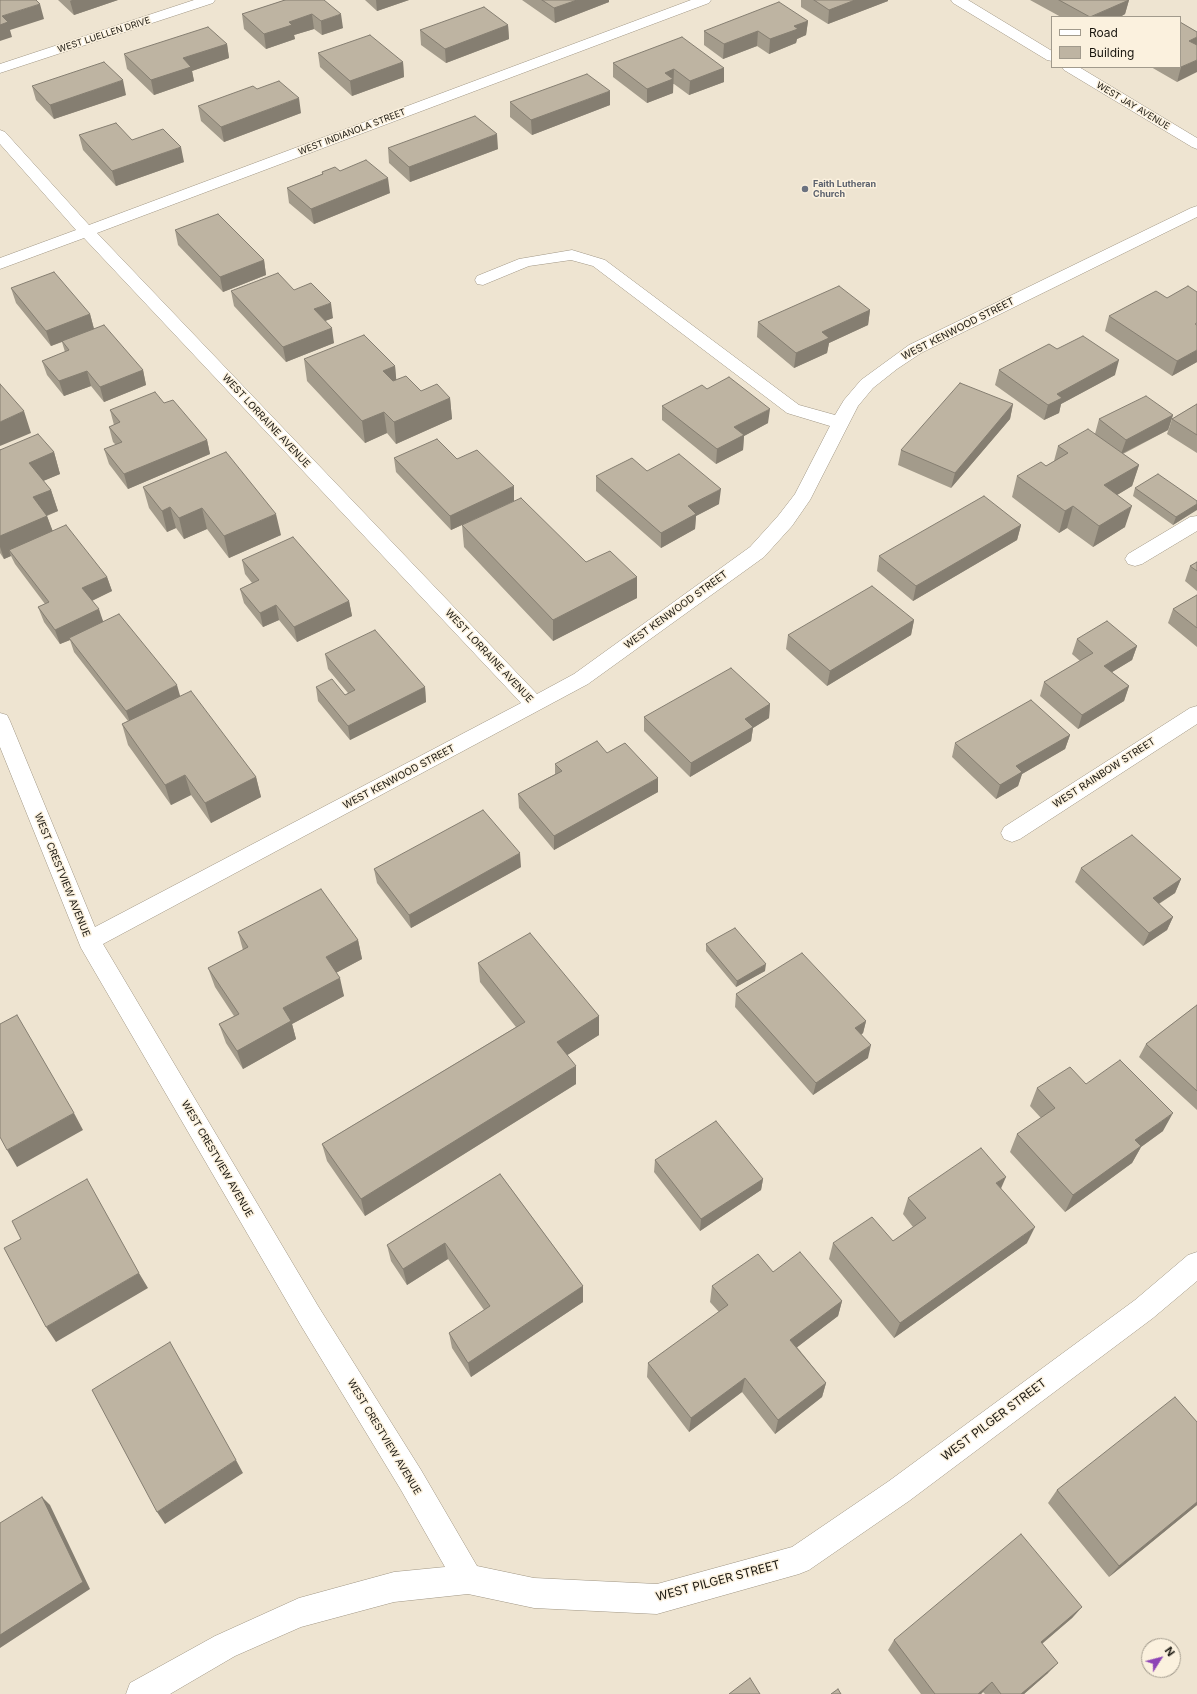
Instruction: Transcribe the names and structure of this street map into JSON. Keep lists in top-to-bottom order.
{
  "streets": {
    "street": [
      "WEST LUELLEN DRIVE",
      "WEST JAY AVENUE",
      "WEST INDIANOLA STREET",
      "WEST KENWOOD STREET",
      "WEST LORRAINE AVENUE",
      "WEST RAINBOW STREET",
      "WEST CRESTVIEW AVENUE",
      "WEST PILGER STREET"
    ]
  },
  "crossings": [
    ["WEST INDIANOLA STREET", "WEST LORRAINE AVENUE"],
    ["WEST KENWOOD STREET", "WEST LORRAINE AVENUE"],
    ["WEST KENWOOD STREET", "WEST CRESTVIEW AVENUE"],
    ["WEST CRESTVIEW AVENUE", "WEST PILGER STREET"]
  ],
  "places": ["Faith Lutheran Church"],
  "legend": ["Road", "Building"],
  "north": "top right"
}
